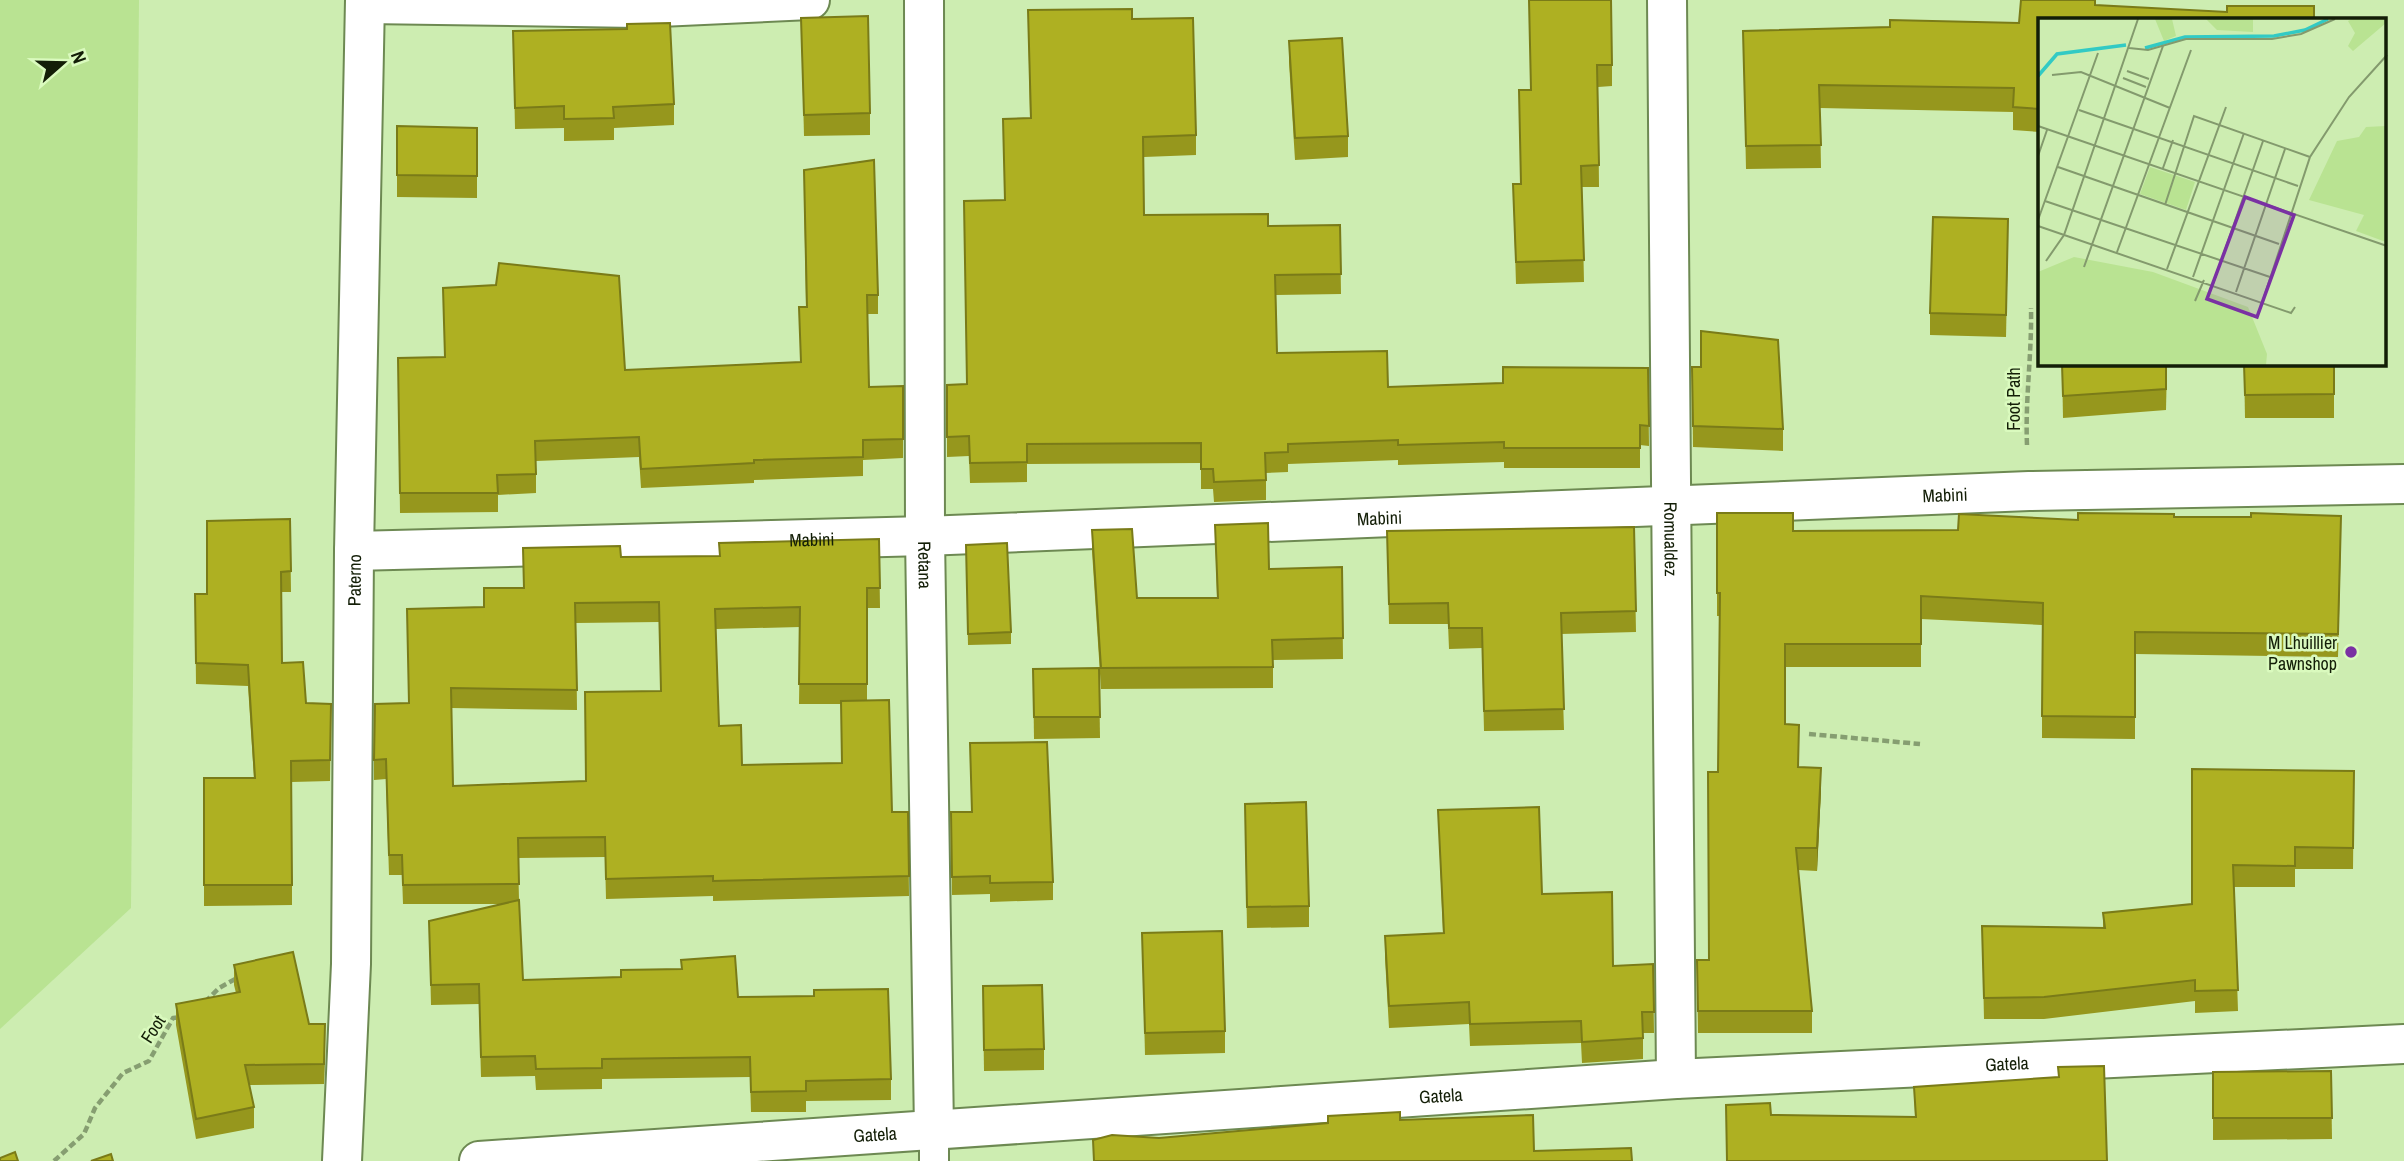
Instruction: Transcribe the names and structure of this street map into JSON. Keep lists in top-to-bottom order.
{
  "streets": {
    "street": [
      "Mabini",
      "Romualdez",
      "Retana",
      "Paterno",
      "Gatela"
    ],
    "path": ["Foot Path", "Foot"]
  },
  "crossings": [
    ["Foot Path", "Mabini"],
    ["Mabini", "Romualdez"],
    ["Mabini", "Retana"],
    ["Mabini", "Paterno"],
    ["Romualdez", "Gatela"],
    ["Retana", "Gatela"]
  ],
  "places": ["M Lhuillier Pawnshop"],
  "north": "right"
}
